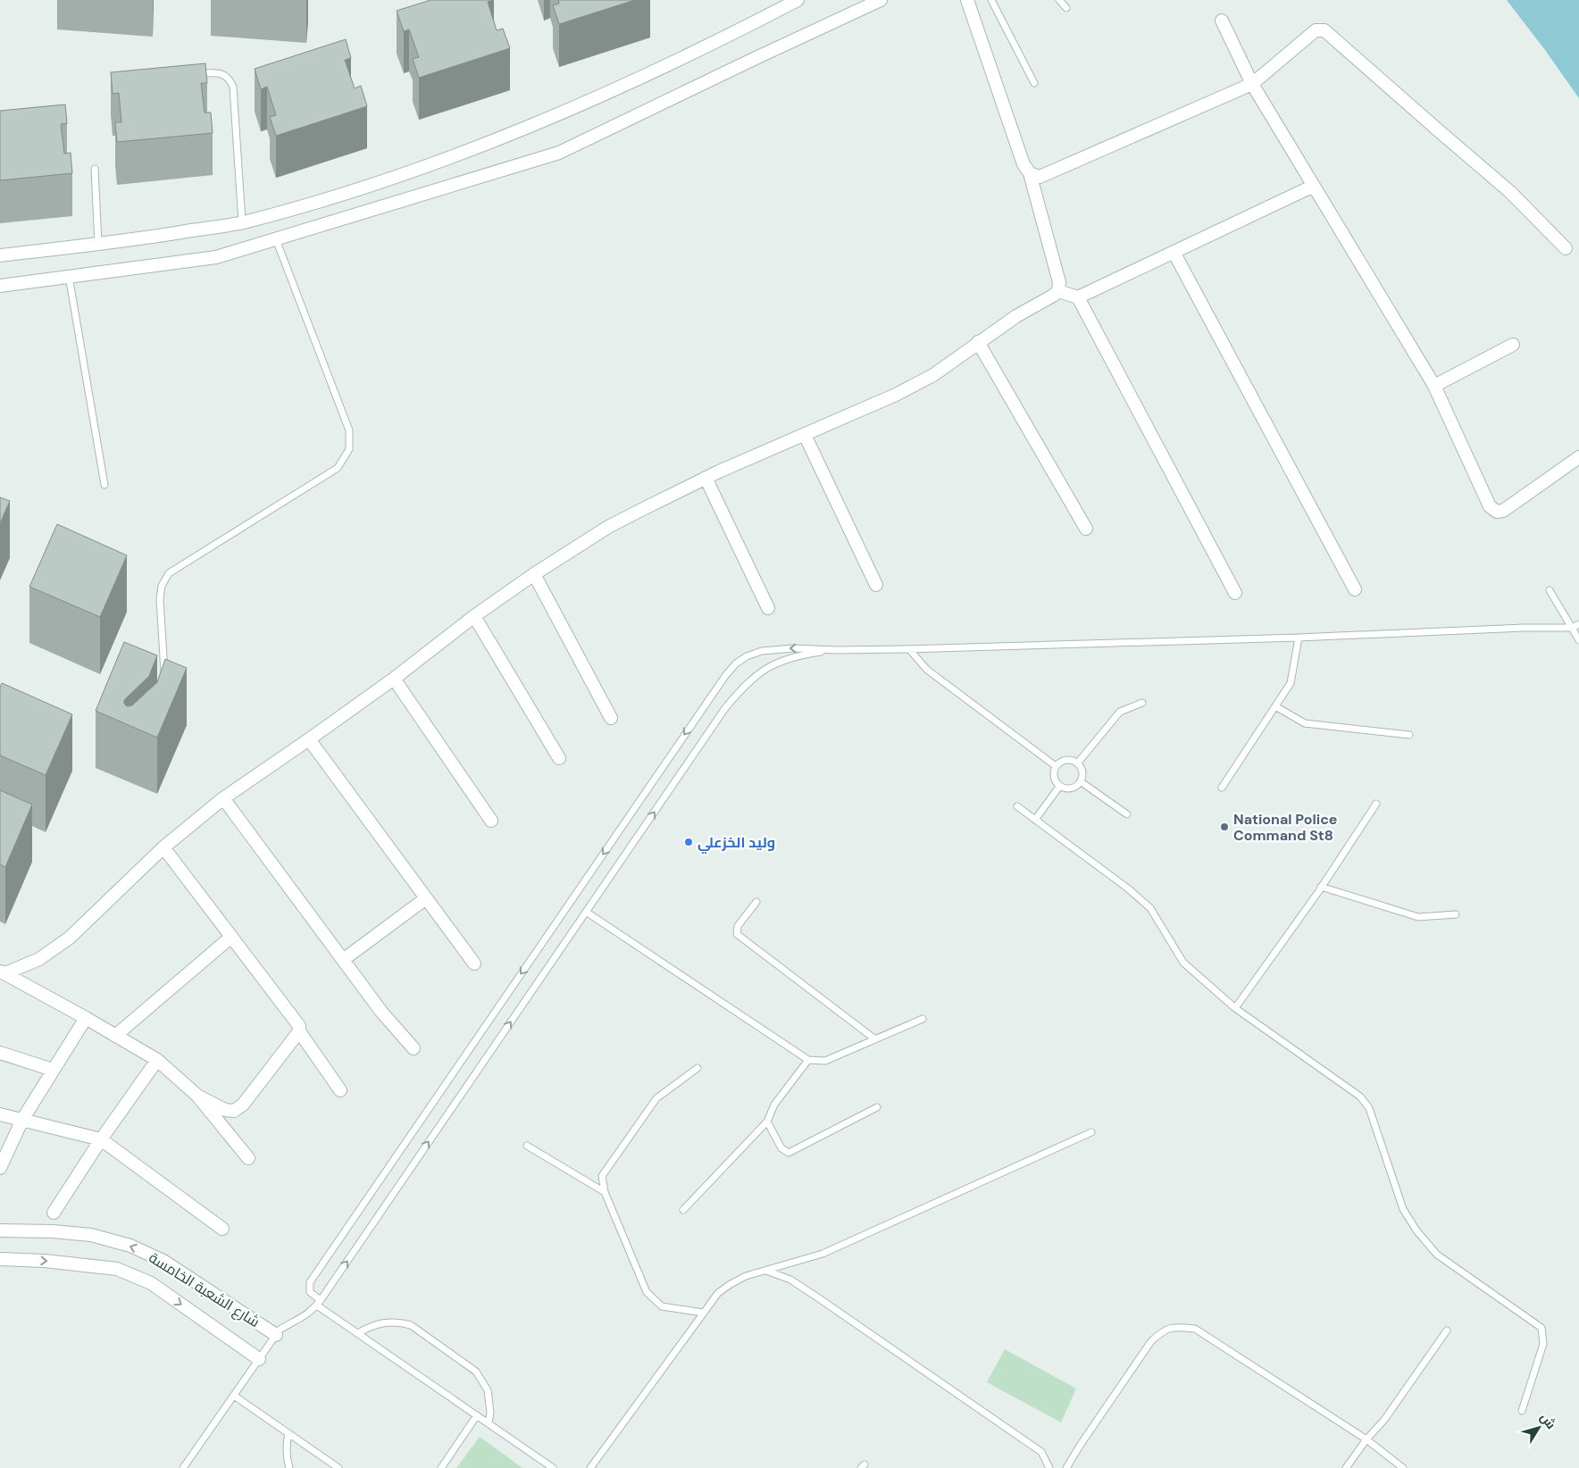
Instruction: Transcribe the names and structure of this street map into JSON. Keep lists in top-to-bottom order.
{
  "streets": {
    "street": ["شارع الشعبة الخامسة"]
  },
  "places": ["National Police Command St8", "وليد الخزعلي"],
  "north": "top right"
}
